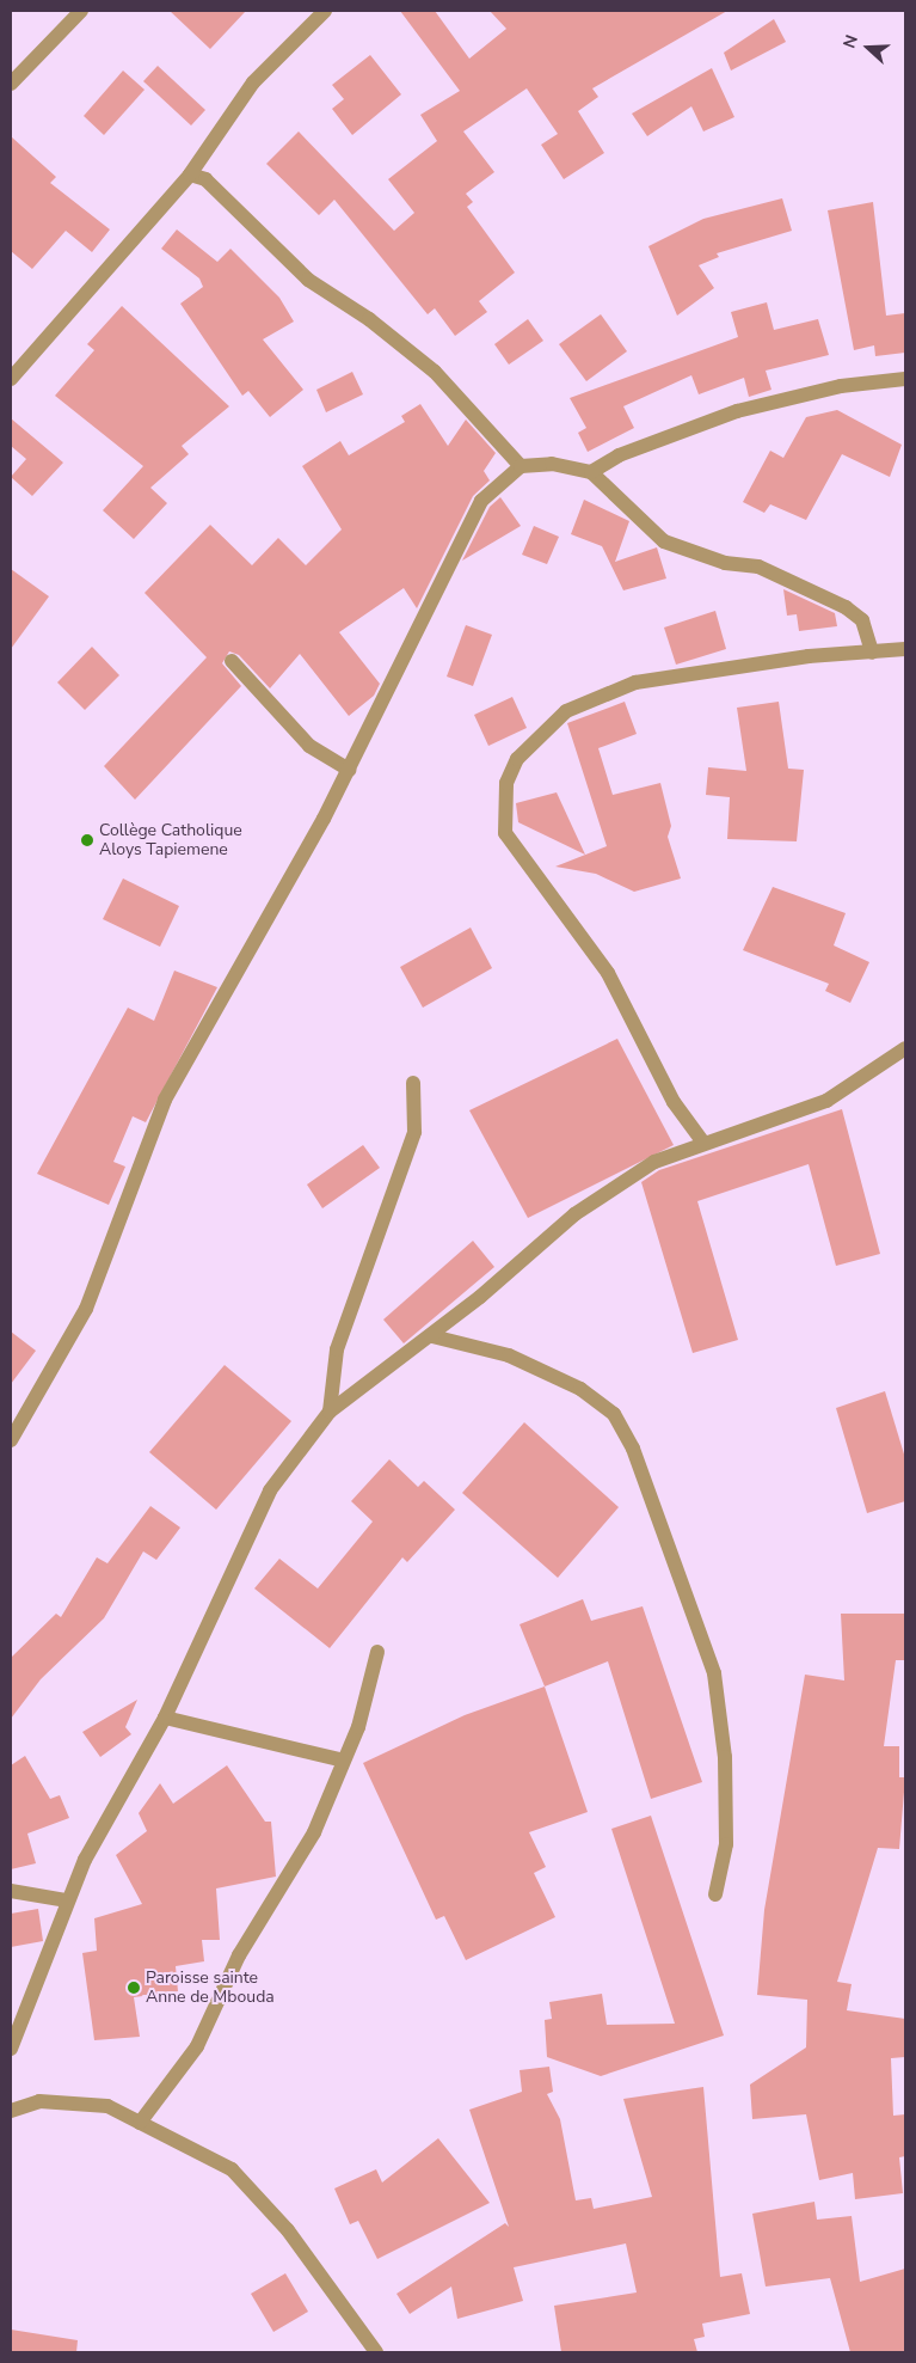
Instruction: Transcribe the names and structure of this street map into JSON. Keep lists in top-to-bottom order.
{
  "places": ["Collège Catholique Aloys Tapiemene", "Paroisse sainte Anne de Mbouda"],
  "north": "left"
}
